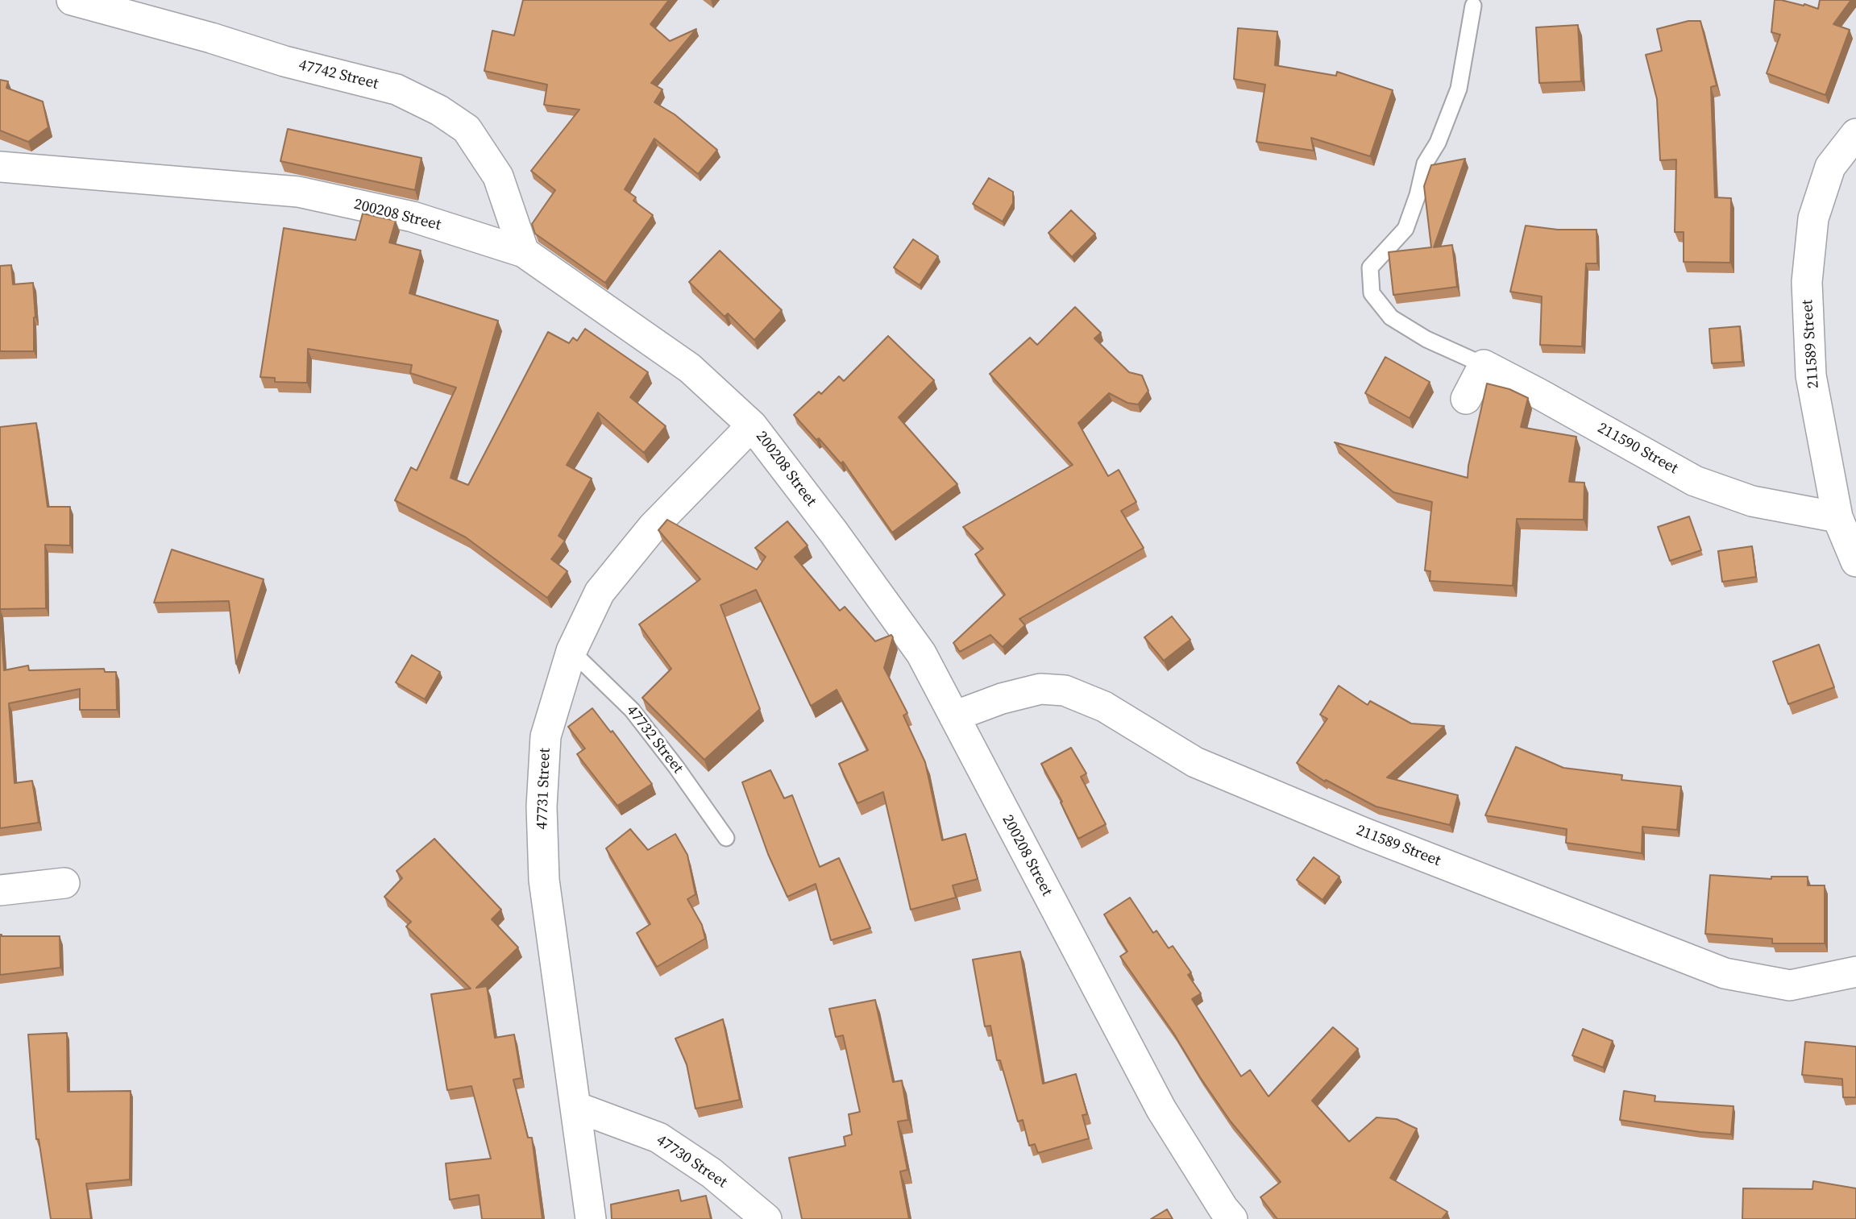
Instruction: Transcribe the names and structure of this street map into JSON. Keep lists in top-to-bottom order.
{
  "streets": {
    "street": [
      "47742 Street",
      "200208 Street",
      "211589 Street",
      "211590 Street",
      "47731 Street",
      "47730 Street"
    ],
    "lane": ["47732 Street"]
  },
  "crossings": [
    ["47742 Street", "200208 Street"],
    ["200208 Street", "211589 Street"],
    ["200208 Street", "47731 Street"],
    ["211589 Street", "211590 Street"],
    ["47732 Street", "47731 Street"],
    ["47731 Street", "47730 Street"]
  ]
}
